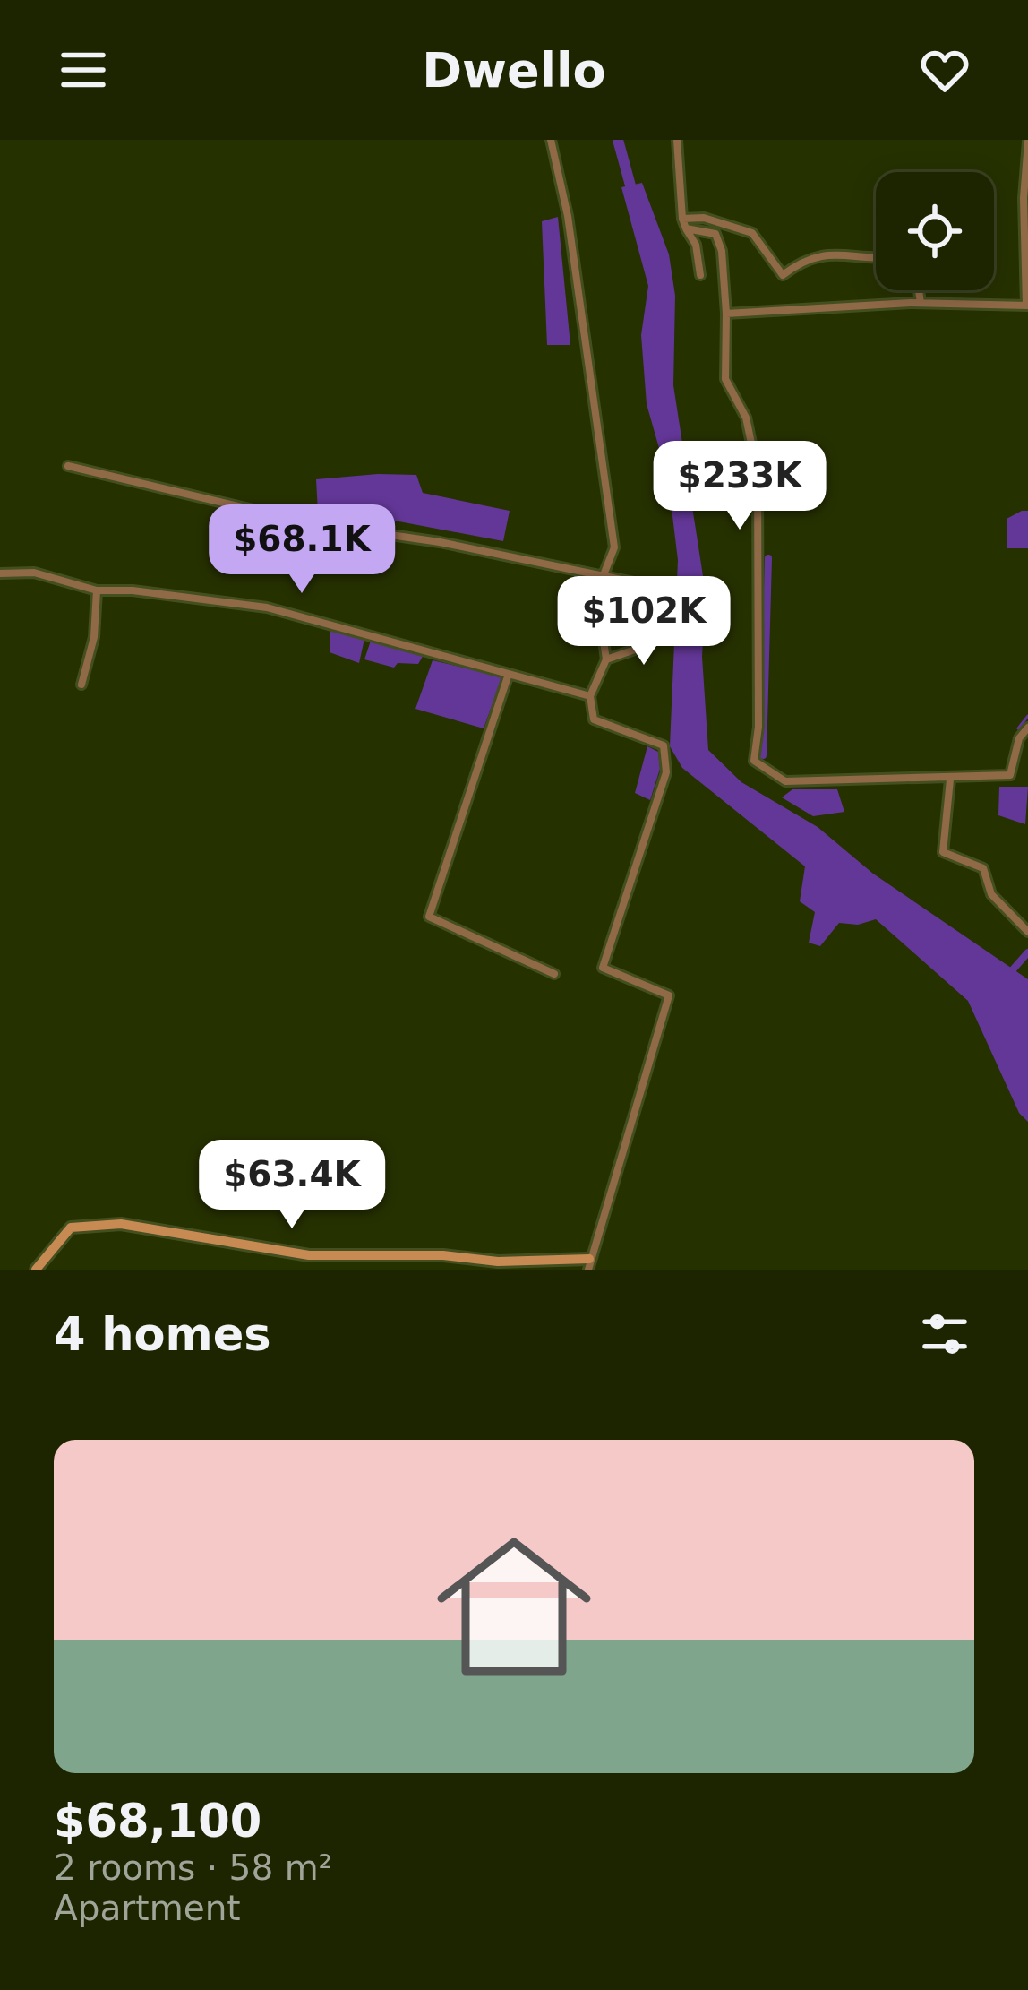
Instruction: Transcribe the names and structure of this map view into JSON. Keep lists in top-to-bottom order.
{
  "page": {
    "header": "Dwello",
    "price": [
      "$233K",
      "$68.1K",
      "$102K",
      "$63.4K"
    ],
    "heading": "4 homes",
    "list": [
      {
        "name": "$68,100",
        "note": "2 rooms · 58 m² · Apartment"
      }
    ]
  }
}
